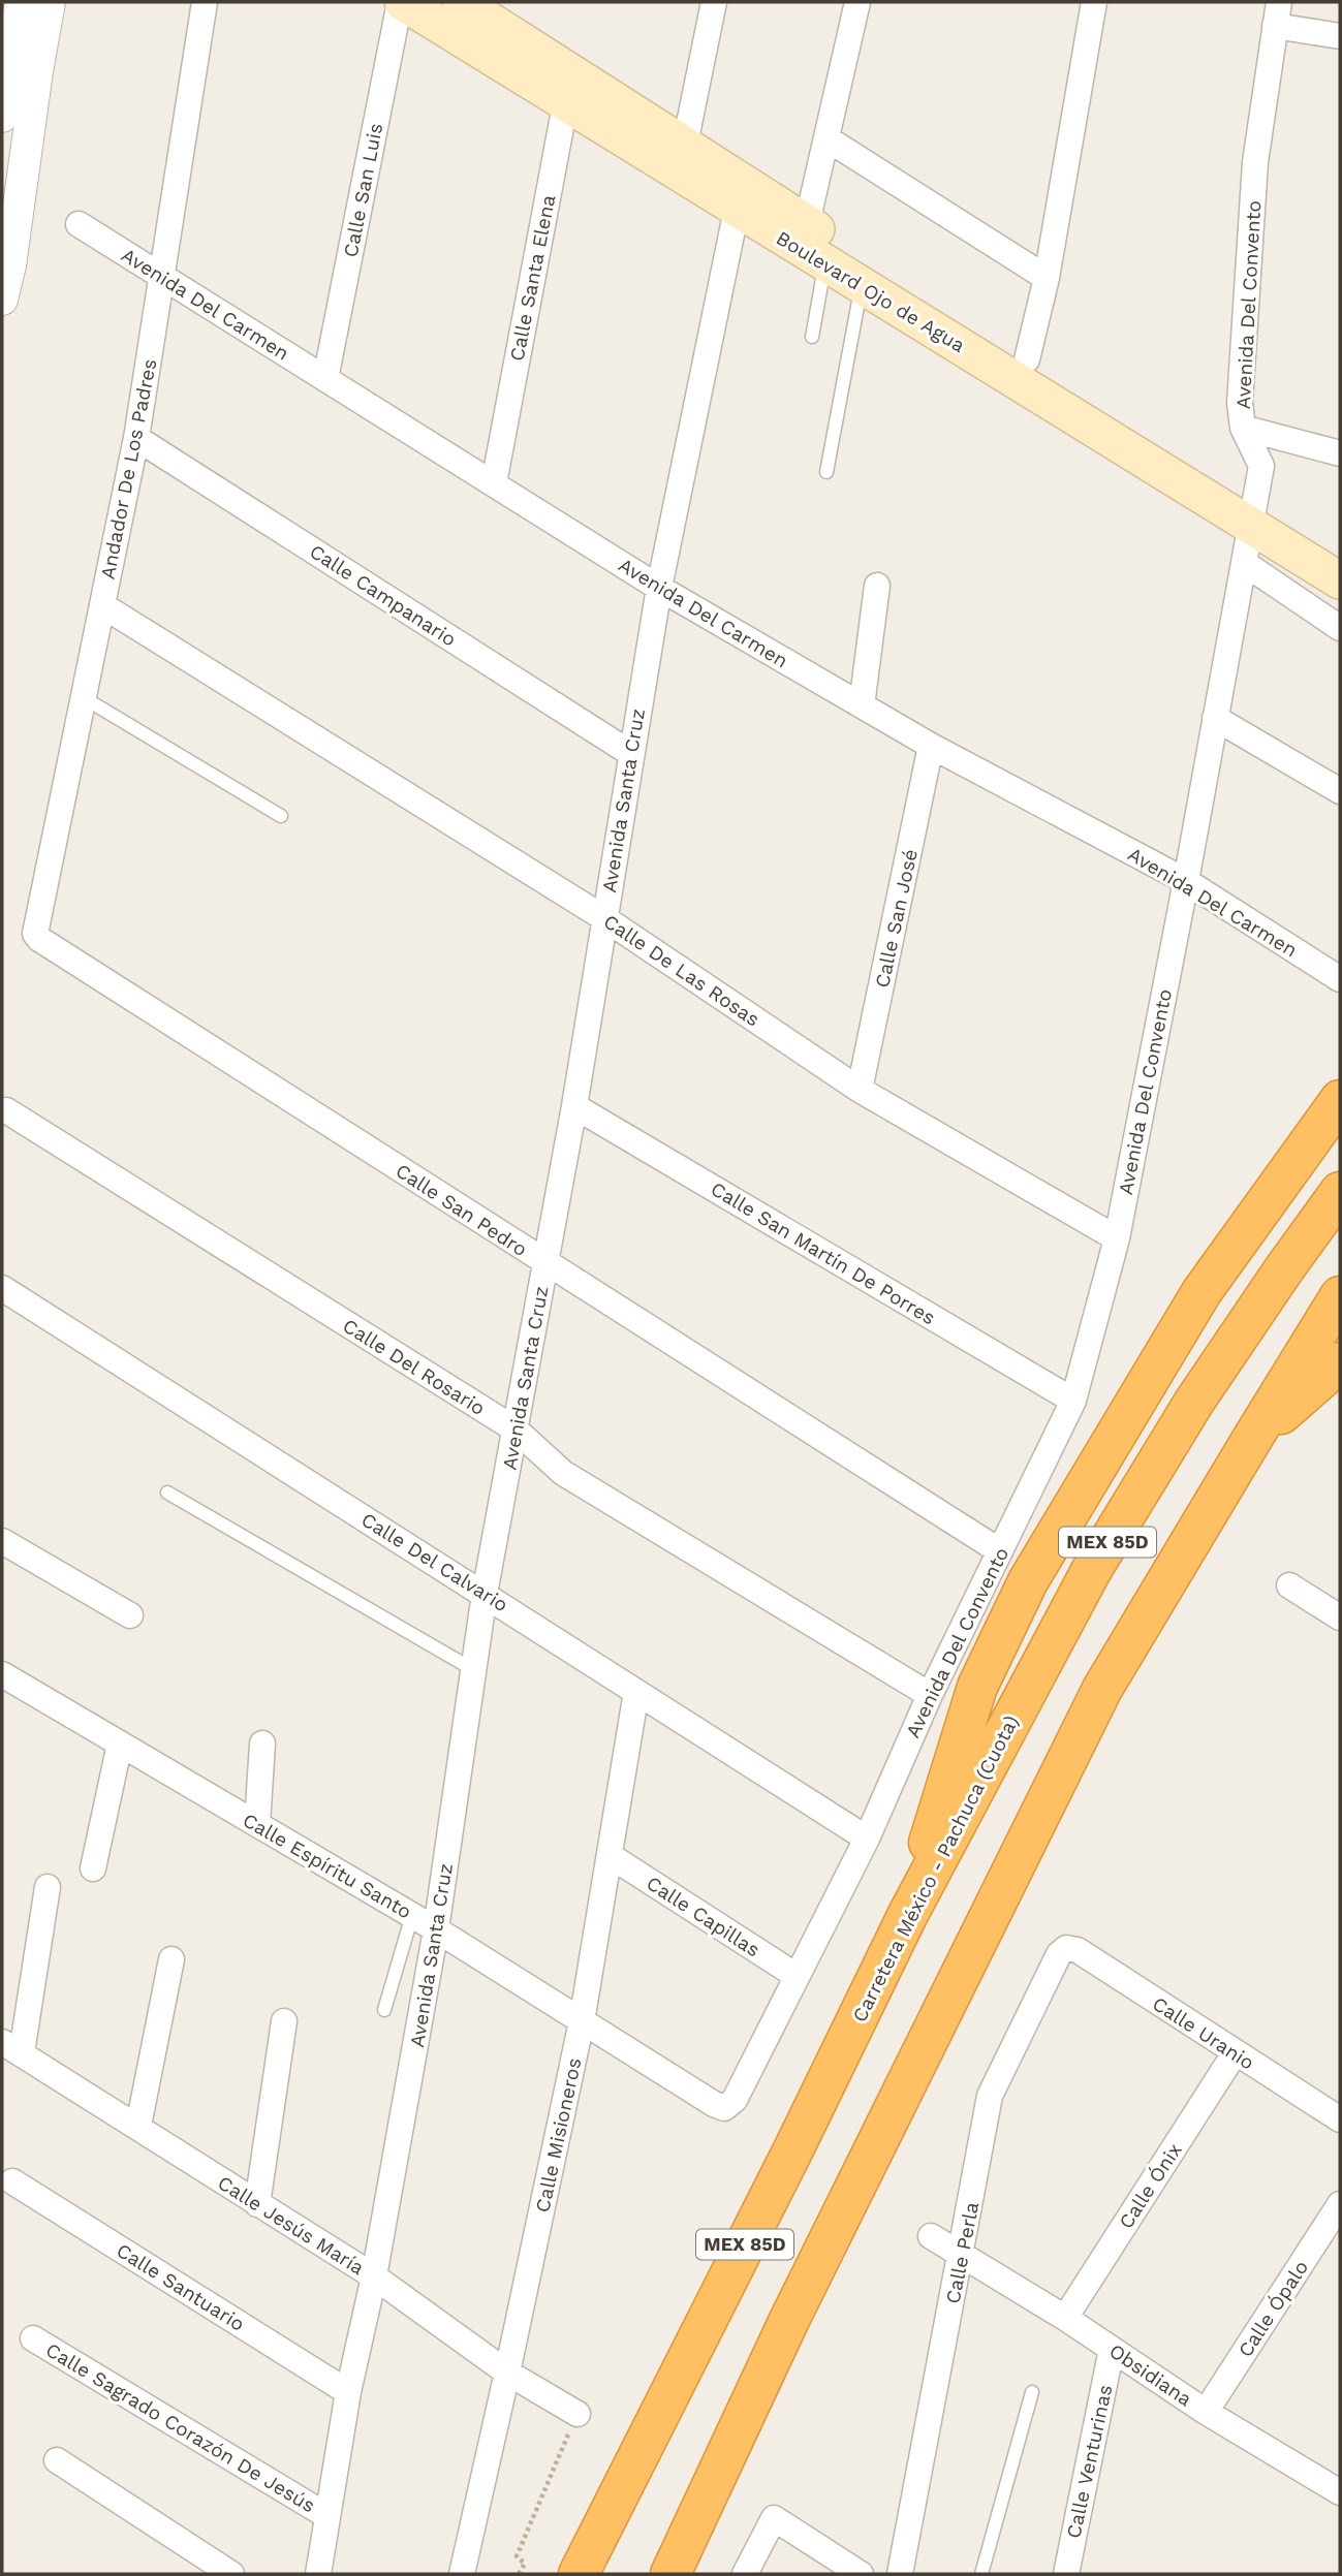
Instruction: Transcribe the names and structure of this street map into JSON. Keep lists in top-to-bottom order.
{
  "streets": {
    "highway": ["MEX 85D", "Carretera México - Pachuca (Cuota)"],
    "main road": ["Boulevard Ojo de Agua"],
    "street": [
      "Calle San Luis",
      "Calle Santa Elena",
      "Avenida Del Carmen",
      "Avenida Del Convento",
      "Andador De Los Padres",
      "Calle Campanario",
      "Avenida Santa Cruz",
      "Calle San José",
      "Calle De Las Rosas",
      "Calle San Pedro",
      "Calle San Martín De Porres",
      "Calle Del Rosario",
      "Calle Del Calvario",
      "Calle Espíritu Santo",
      "Calle Capillas",
      "Calle Uranio",
      "Calle Misioneros",
      "Calle Ónix",
      "Calle Jesús María",
      "Calle Perla",
      "Calle Santuario",
      "Calle Ópalo",
      "Obsidiana",
      "Calle Sagrado Corazón De Jesús",
      "Calle Venturinas"
    ]
  },
  "crossings": [
    ["Calle San Luis", "Boulevard Ojo de Agua"],
    ["Calle San Luis", "Avenida Del Carmen"],
    ["Calle Santa Elena", "Boulevard Ojo de Agua"],
    ["Calle Santa Elena", "Avenida Del Carmen"],
    ["Boulevard Ojo de Agua", "Avenida Del Convento"],
    ["Boulevard Ojo de Agua", "Avenida Santa Cruz"],
    ["Avenida Del Carmen", "Avenida Del Convento"],
    ["Avenida Del Carmen", "Andador De Los Padres"],
    ["Avenida Del Carmen", "Avenida Santa Cruz"],
    ["Avenida Del Carmen", "Calle San José"],
    ["Avenida Del Convento", "Calle De Las Rosas"],
    ["Avenida Del Convento", "Calle San Pedro"],
    ["Avenida Del Convento", "Calle San Martín De Porres"],
    ["Avenida Del Convento", "Calle Del Rosario"],
    ["Avenida Del Convento", "Calle Del Calvario"],
    ["Avenida Del Convento", "Calle Espíritu Santo"],
    ["Avenida Del Convento", "Calle Capillas"],
    ["Andador De Los Padres", "Calle Campanario"],
    ["Andador De Los Padres", "Calle De Las Rosas"],
    ["Andador De Los Padres", "Calle San Pedro"],
    ["Calle Campanario", "Avenida Santa Cruz"],
    ["Avenida Santa Cruz", "Calle De Las Rosas"],
    ["Avenida Santa Cruz", "Calle San Pedro"],
    ["Avenida Santa Cruz", "Calle San Martín De Porres"],
    ["Avenida Santa Cruz", "Calle Del Rosario"],
    ["Avenida Santa Cruz", "Calle Del Calvario"],
    ["Avenida Santa Cruz", "Calle Espíritu Santo"],
    ["Avenida Santa Cruz", "Calle Jesús María"],
    ["Avenida Santa Cruz", "Calle Santuario"],
    ["Avenida Santa Cruz", "Calle Sagrado Corazón De Jesús"],
    ["Calle San José", "Calle De Las Rosas"],
    ["Calle Del Calvario", "Calle Misioneros"],
    ["Calle Espíritu Santo", "Calle Misioneros"],
    ["Calle Capillas", "Calle Misioneros"],
    ["Calle Uranio", "Calle Ónix"],
    ["Calle Uranio", "Calle Perla"],
    ["Calle Misioneros", "Calle Jesús María"],
    ["Calle Ónix", "Obsidiana"],
    ["Calle Perla", "Obsidiana"],
    ["Calle Ópalo", "Obsidiana"],
    ["Obsidiana", "Calle Venturinas"]
  ]
}
